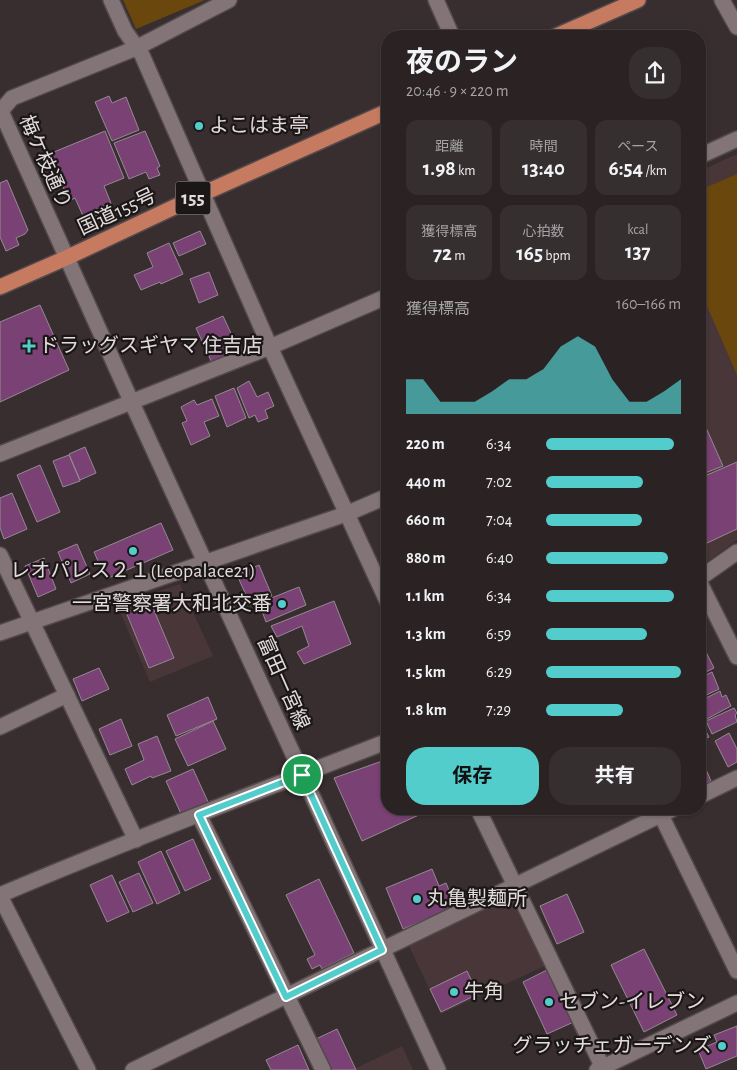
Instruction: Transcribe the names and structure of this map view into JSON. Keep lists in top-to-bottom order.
{
  "streets": {
    "highway": ["155", "国道155号"],
    "street": ["梅ケ枝通り", "富田一宮線"]
  },
  "crossings": [
    ["梅ケ枝通り", "国道155号"],
    ["梅ケ枝通り", "富田一宮線"],
    ["国道155号", "富田一宮線"]
  ],
  "places": {
    "other": [
      "よこはま亭",
      "レオパレス２１(Leopalace21)",
      "一宮警察署大和北交番",
      "丸亀製麺所",
      "牛角",
      "セブン-イレブン",
      "グラッチェガーデンズ"
    ],
    "health": ["ドラッグスギヤマ 住吉店"]
  },
  "page": {
    "heading": ["夜のラン", "20:46 · 9 × 220 m"],
    "stats": [
      ["距離", "1.98 km"],
      ["時間", "13:40"],
      ["ペース", "6:54 /km"],
      ["獲得標高", "72 m"],
      ["心拍数", "165 bpm"],
      ["kcal", "137"]
    ],
    "chart": ["獲得標高", "160–166 m"],
    "list": [
      {
        "name": "220 m",
        "note": "6:34"
      },
      {
        "name": "440 m",
        "note": "7:02"
      },
      {
        "name": "660 m",
        "note": "7:04"
      },
      {
        "name": "880 m",
        "note": "6:40"
      },
      {
        "name": "1.1 km",
        "note": "6:34"
      },
      {
        "name": "1.3 km",
        "note": "6:59"
      },
      {
        "name": "1.5 km",
        "note": "6:29"
      },
      {
        "name": "1.8 km",
        "note": "7:29"
      }
    ],
    "buttons": ["保存", "共有"]
  }
}
